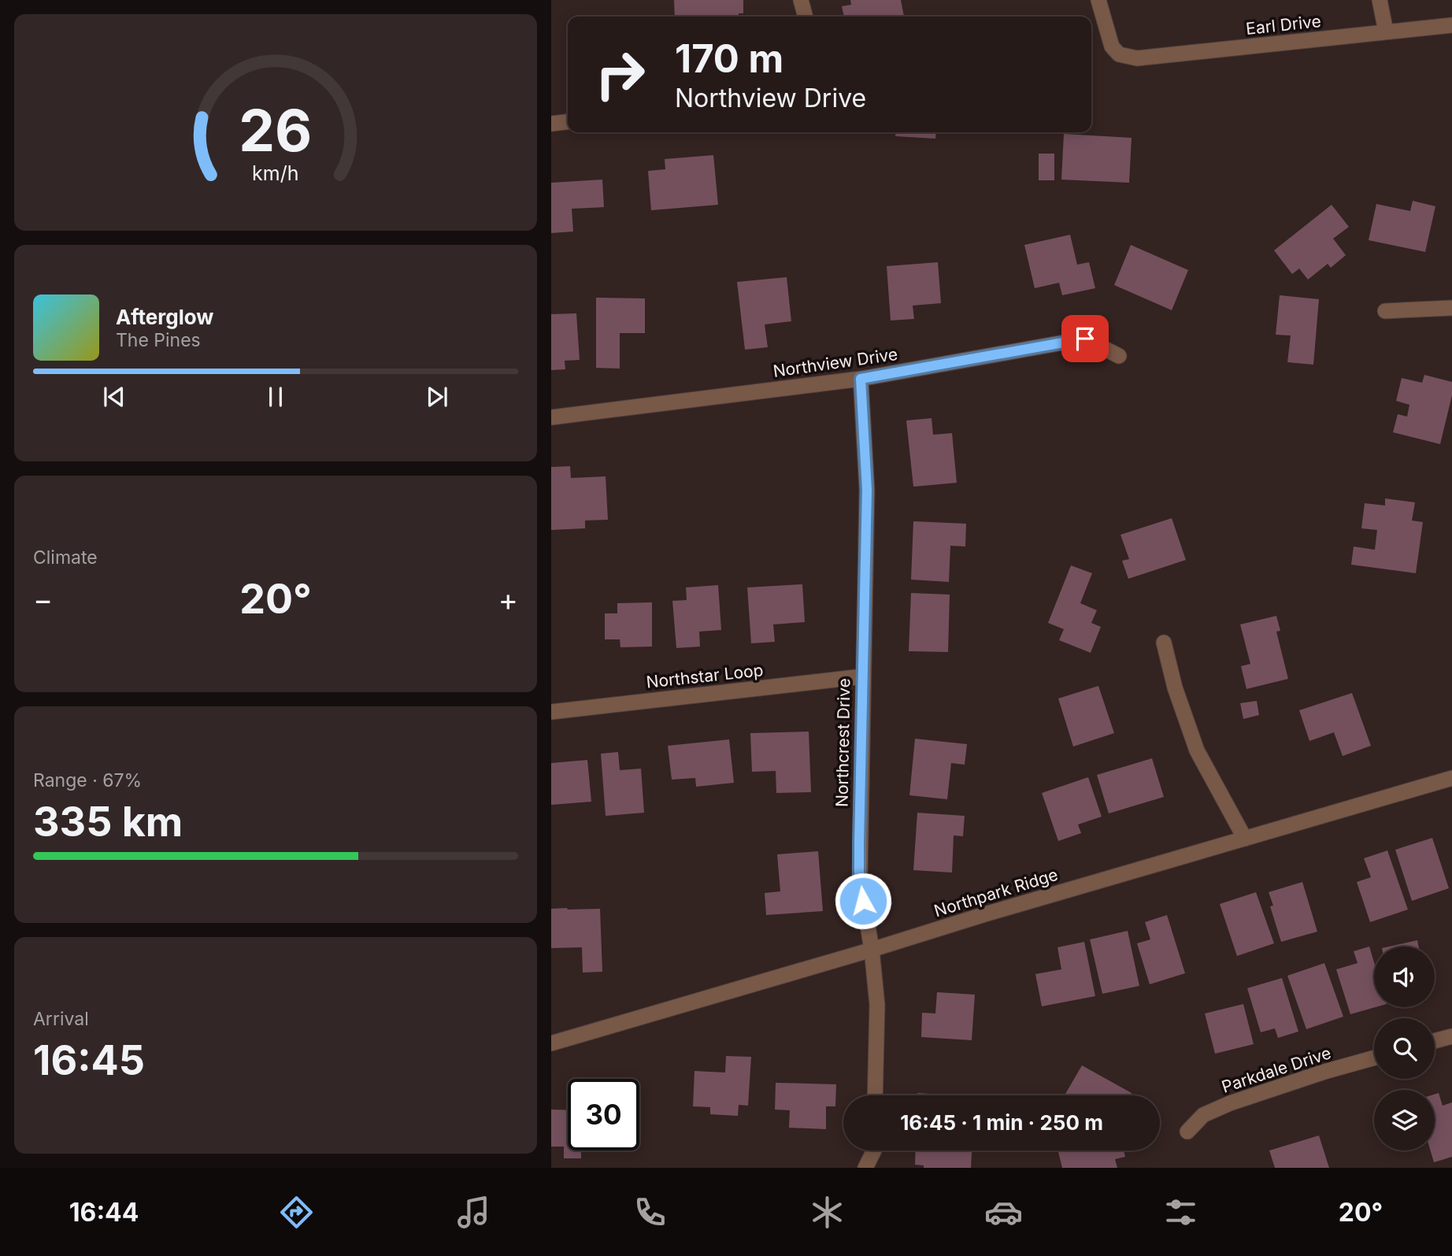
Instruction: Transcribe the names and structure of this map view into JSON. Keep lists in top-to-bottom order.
{
  "streets": {
    "street": [
      "Earl Drive",
      "Northview Drive",
      "Northstar Loop",
      "Northcrest Drive",
      "Northpark Ridge",
      "Parkdale Drive"
    ]
  },
  "crossings": [
    ["Northview Drive", "Northcrest Drive"],
    ["Northstar Loop", "Northcrest Drive"],
    ["Northcrest Drive", "Northpark Ridge"]
  ],
  "page": {
    "turn": ["170 m", "Northview Drive"],
    "song": ["Afterglow", "The Pines"],
    "tile": [
      "Climate",
      ["Range · 67%", "335 km"],
      ["Arrival", "16:45"]
    ],
    "heat": ["−", "20°", "+"],
    "limit": "30",
    "trip": "16:45 · 1 min · 250 m",
    "tabs": ["16:44", "20°"],
    "gauge": ["26", "km/h"]
  }
}
